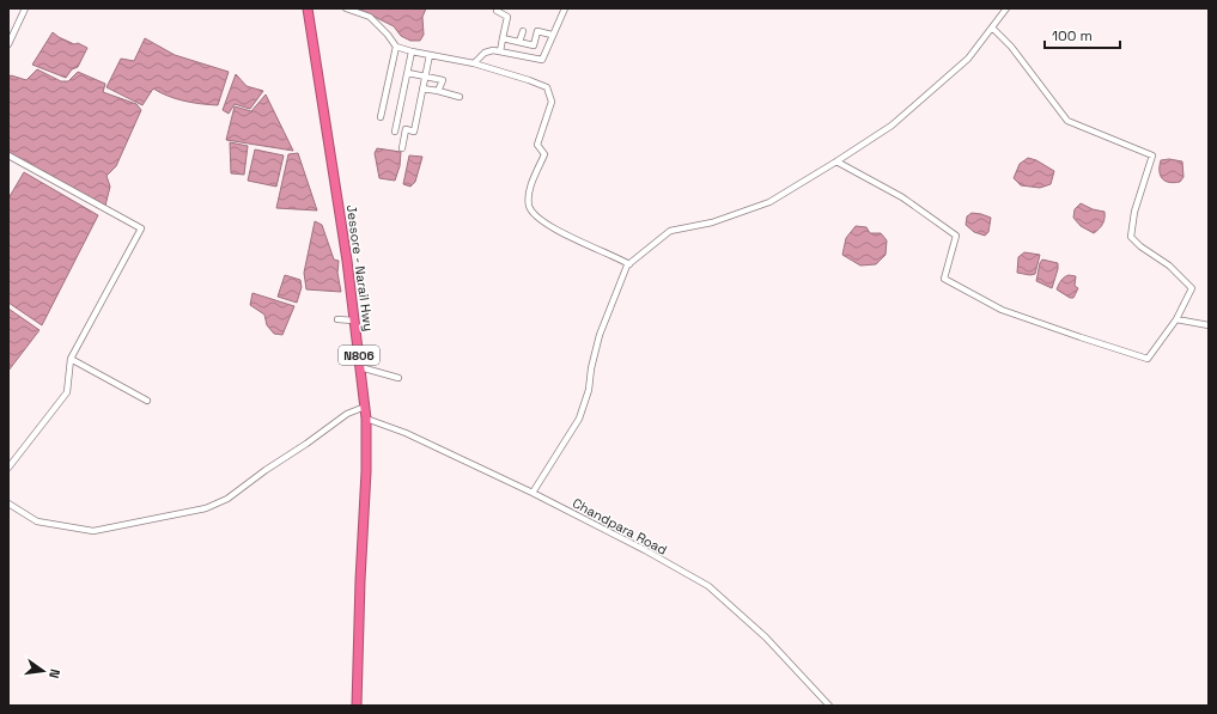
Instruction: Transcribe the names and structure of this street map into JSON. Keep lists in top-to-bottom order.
{
  "streets": {
    "highway": ["Jessore - Narail Hwy", "N806"],
    "street": ["Chandpara Road"]
  },
  "crossings": [
    ["Jessore - Narail Hwy", "Chandpara Road"]
  ],
  "scale_bar": "100 m",
  "north": "right"
}
